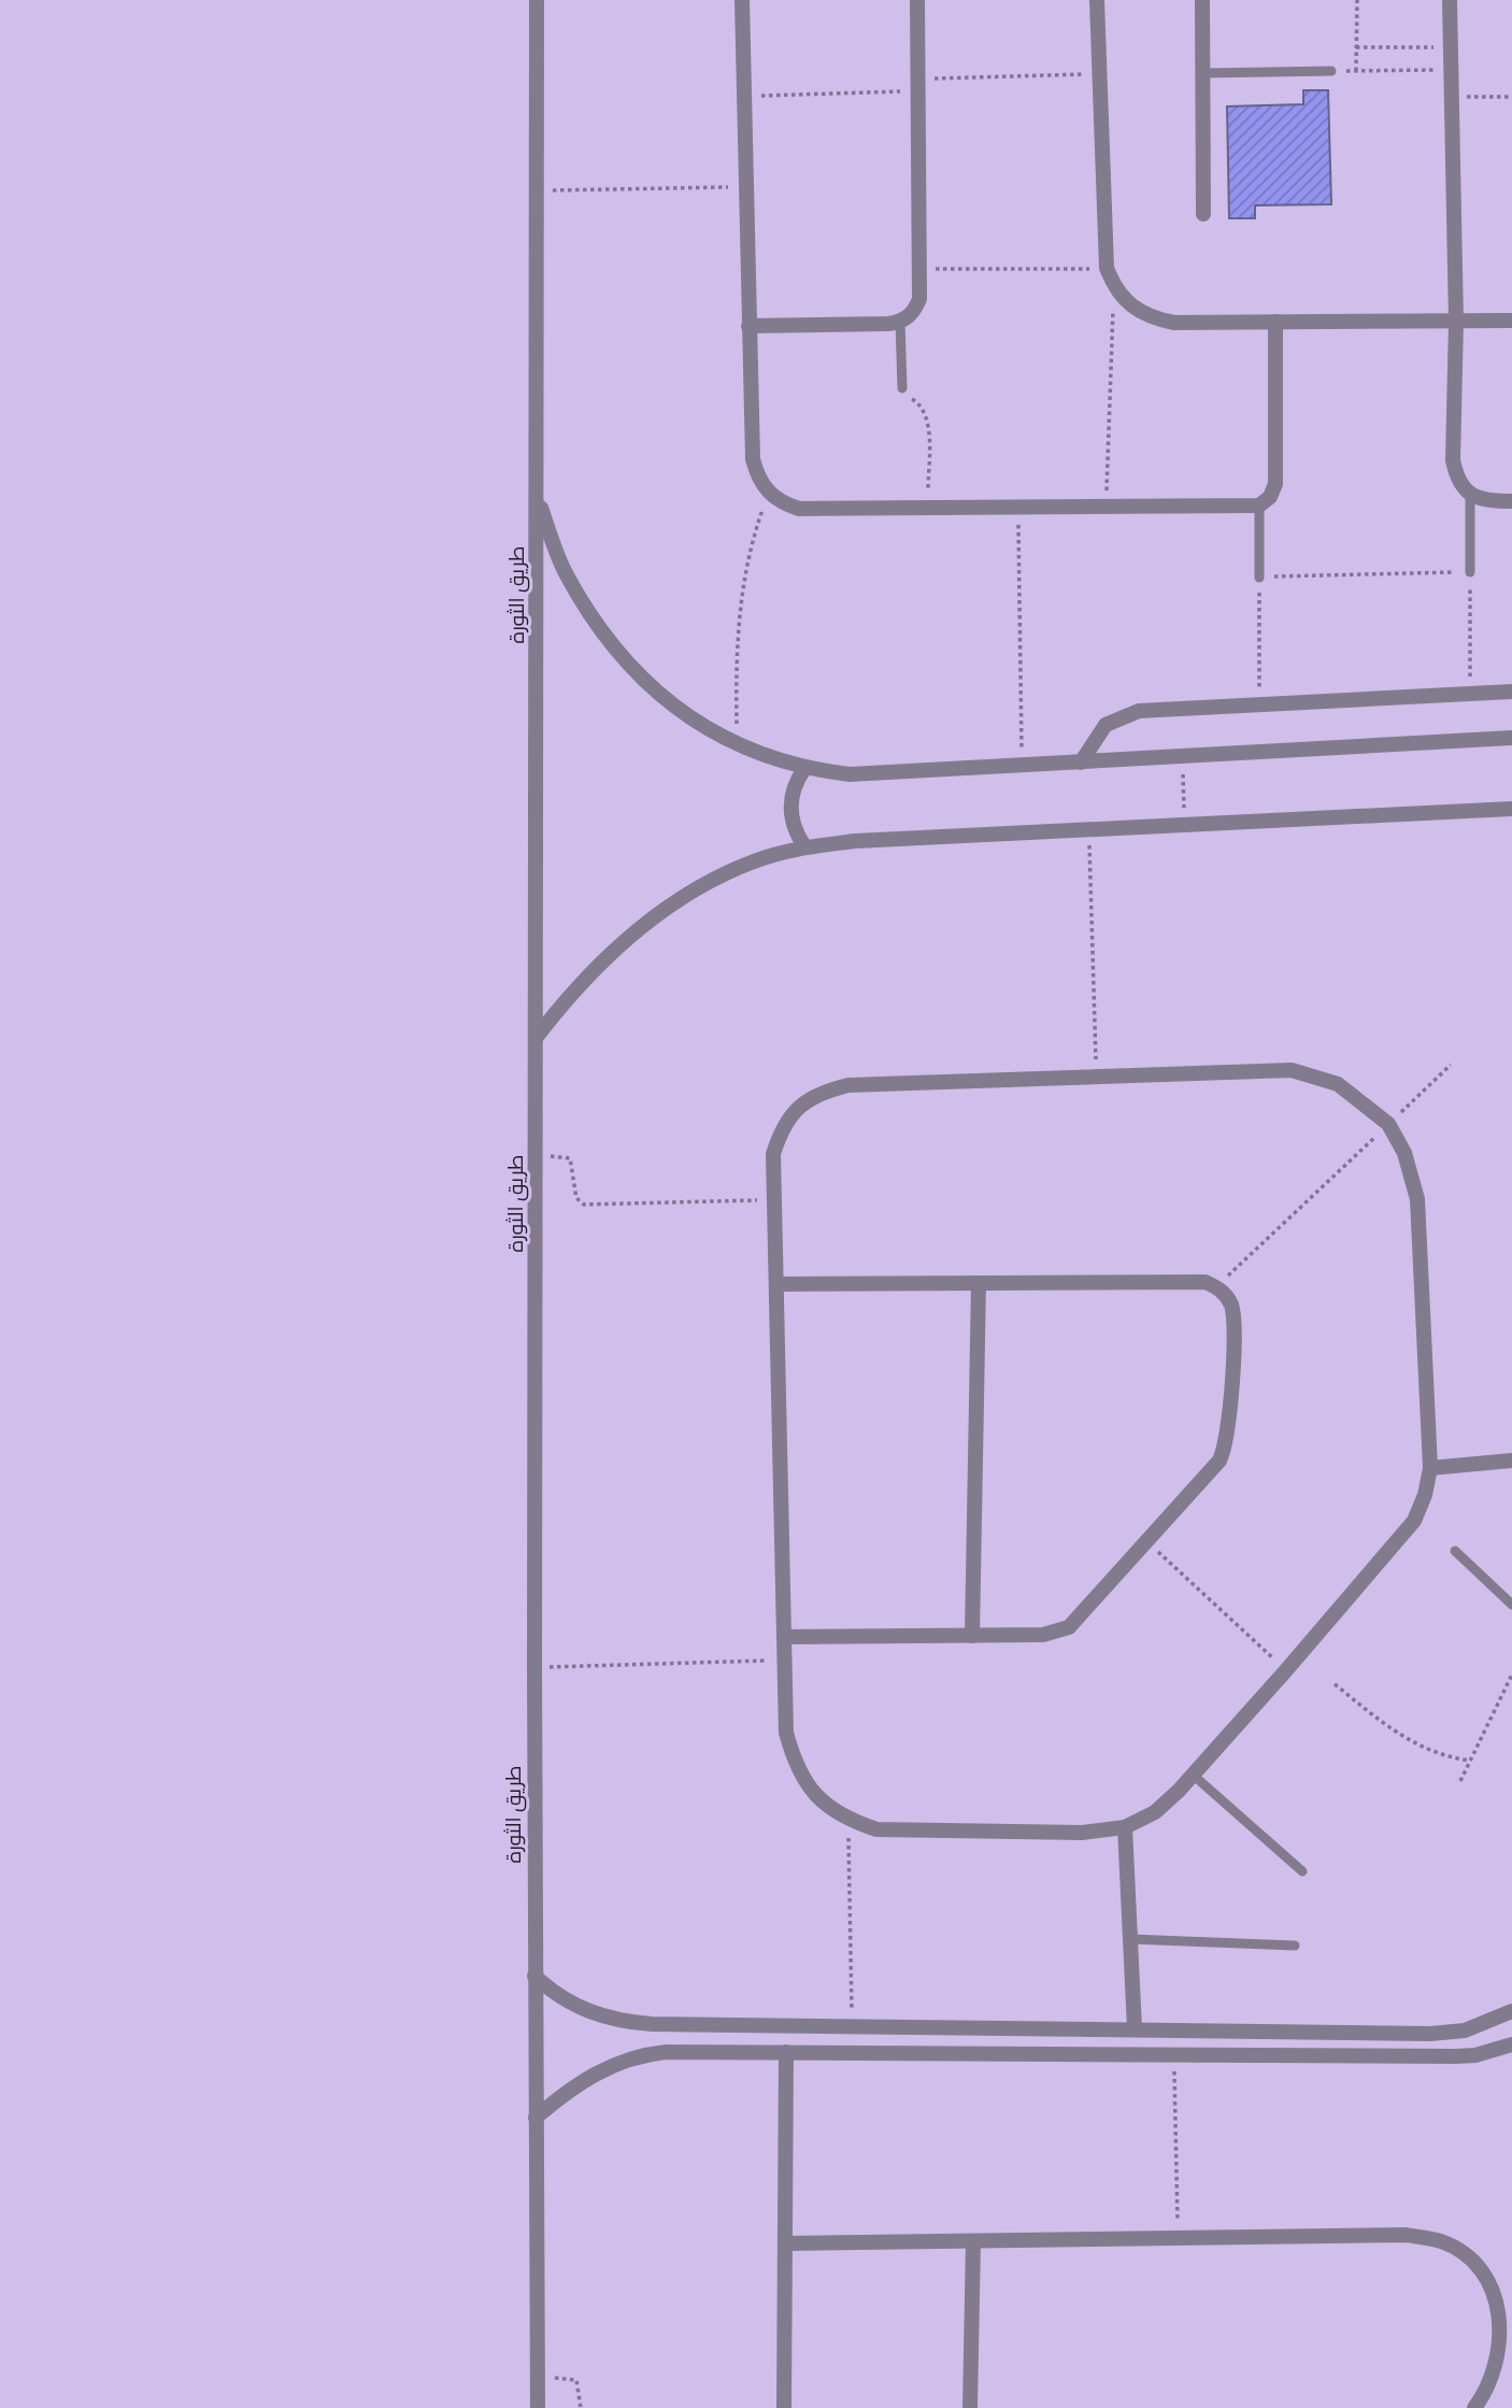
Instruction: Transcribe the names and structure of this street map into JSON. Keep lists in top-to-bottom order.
{
  "streets": {
    "street": ["طريق الثورة"]
  }
}
